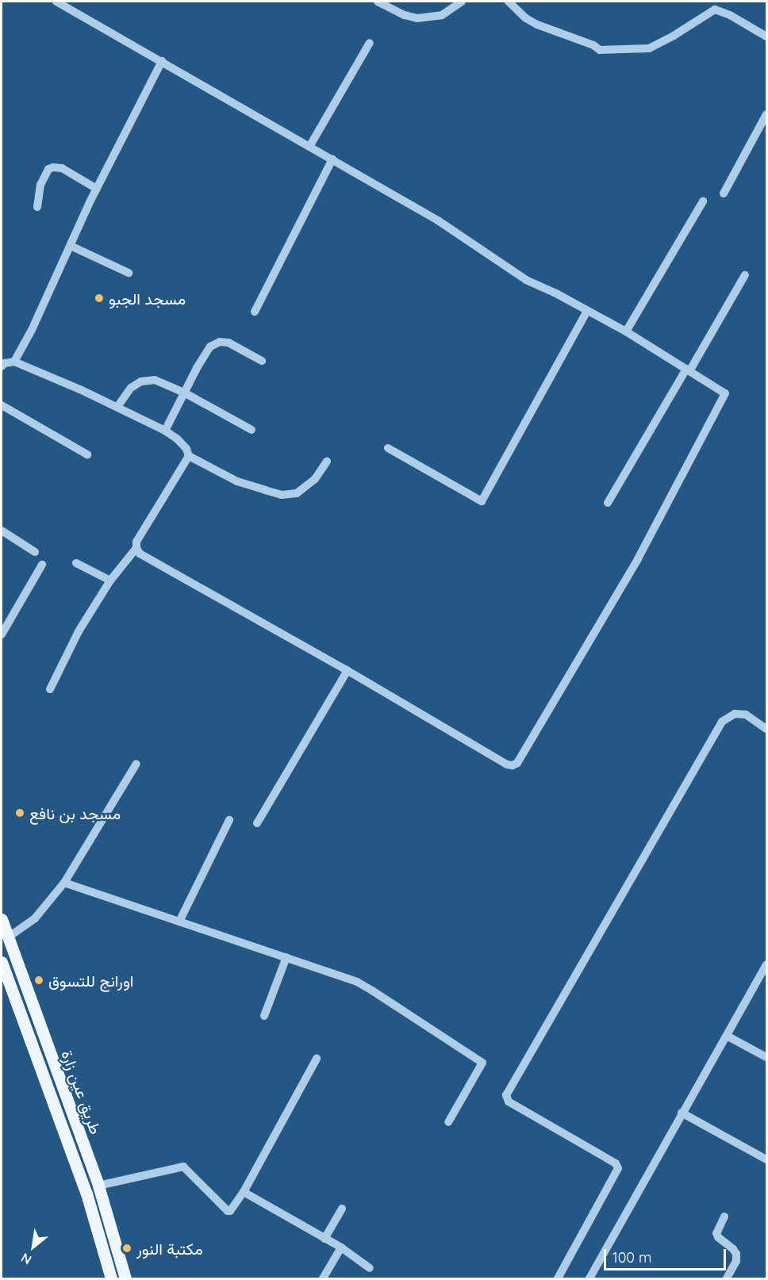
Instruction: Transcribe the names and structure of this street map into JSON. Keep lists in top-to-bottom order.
{
  "streets": {
    "main road": ["طريق عين زارة"]
  },
  "places": [
    "مسجد الجبو",
    "مسجد بن نافع",
    "اورانج للتسوق",
    "مكتبة النور"
  ],
  "scale_bar": "100 m",
  "north": "bottom left"
}
